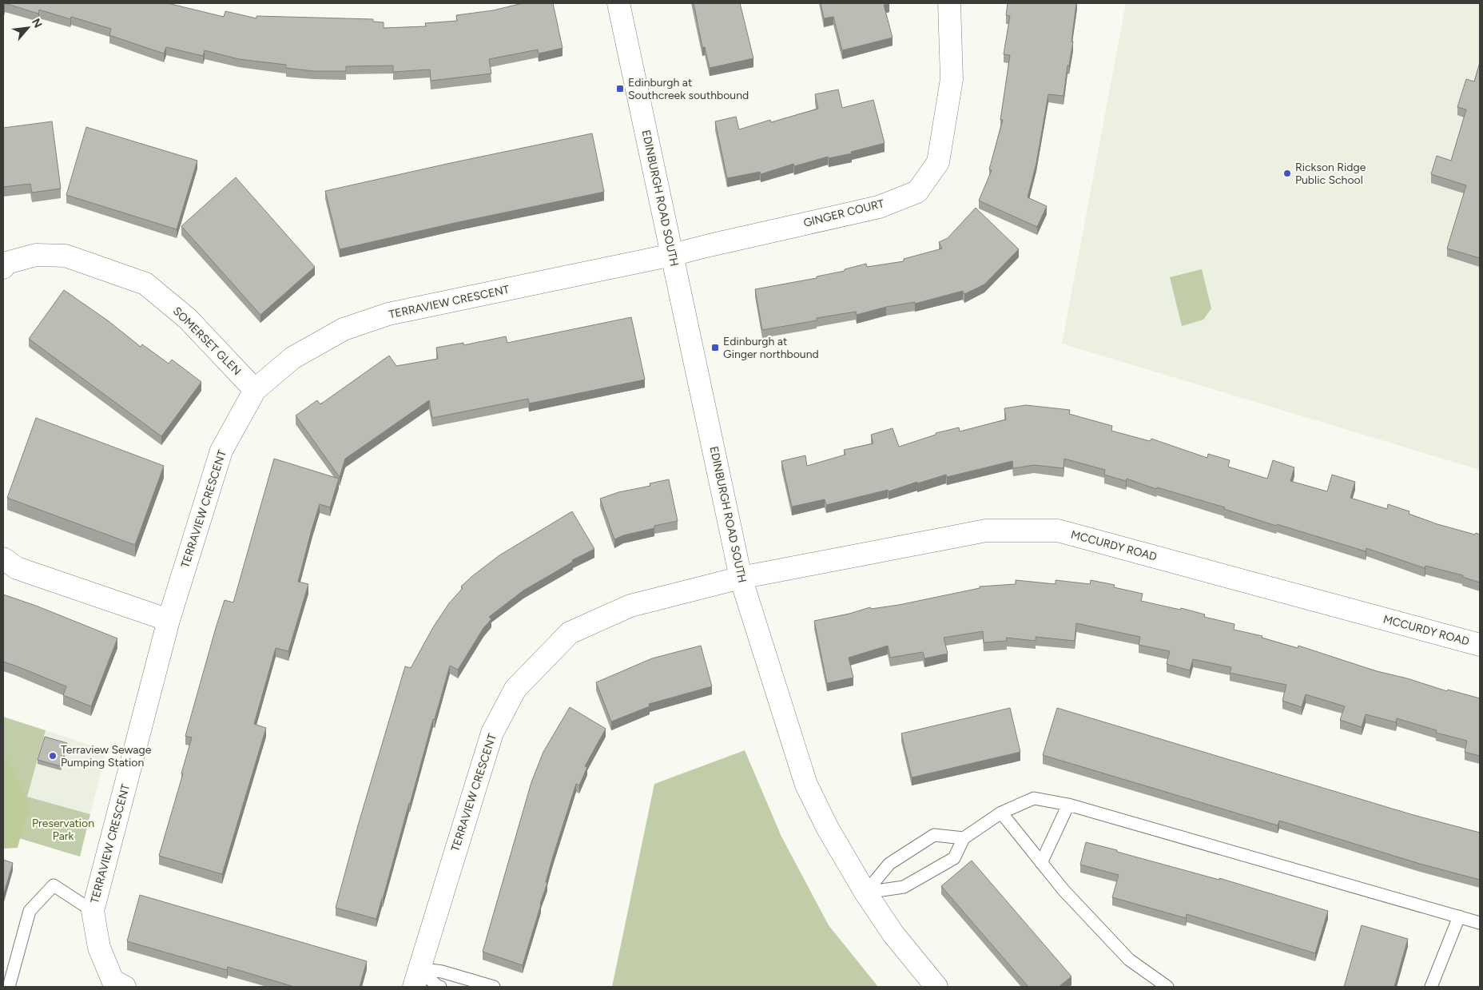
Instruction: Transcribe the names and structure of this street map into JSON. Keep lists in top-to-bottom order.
{
  "streets": {
    "street": [
      "EDINBURGH ROAD SOUTH",
      "GINGER COURT",
      "TERRAVIEW CRESCENT",
      "SOMERSET GLEN",
      "MCCURDY ROAD"
    ]
  },
  "crossings": [
    ["EDINBURGH ROAD SOUTH", "GINGER COURT"],
    ["EDINBURGH ROAD SOUTH", "TERRAVIEW CRESCENT"],
    ["EDINBURGH ROAD SOUTH", "MCCURDY ROAD"],
    ["GINGER COURT", "TERRAVIEW CRESCENT"],
    ["TERRAVIEW CRESCENT", "SOMERSET GLEN"],
    ["TERRAVIEW CRESCENT", "MCCURDY ROAD"]
  ],
  "parks": ["Preservation Park"],
  "places": {
    "transit": ["Edinburgh at Southcreek southbound", "Edinburgh at Ginger northbound"],
    "other": ["Rickson Ridge Public School", "Terraview Sewage Pumping Station"]
  },
  "north": "top right"
}
